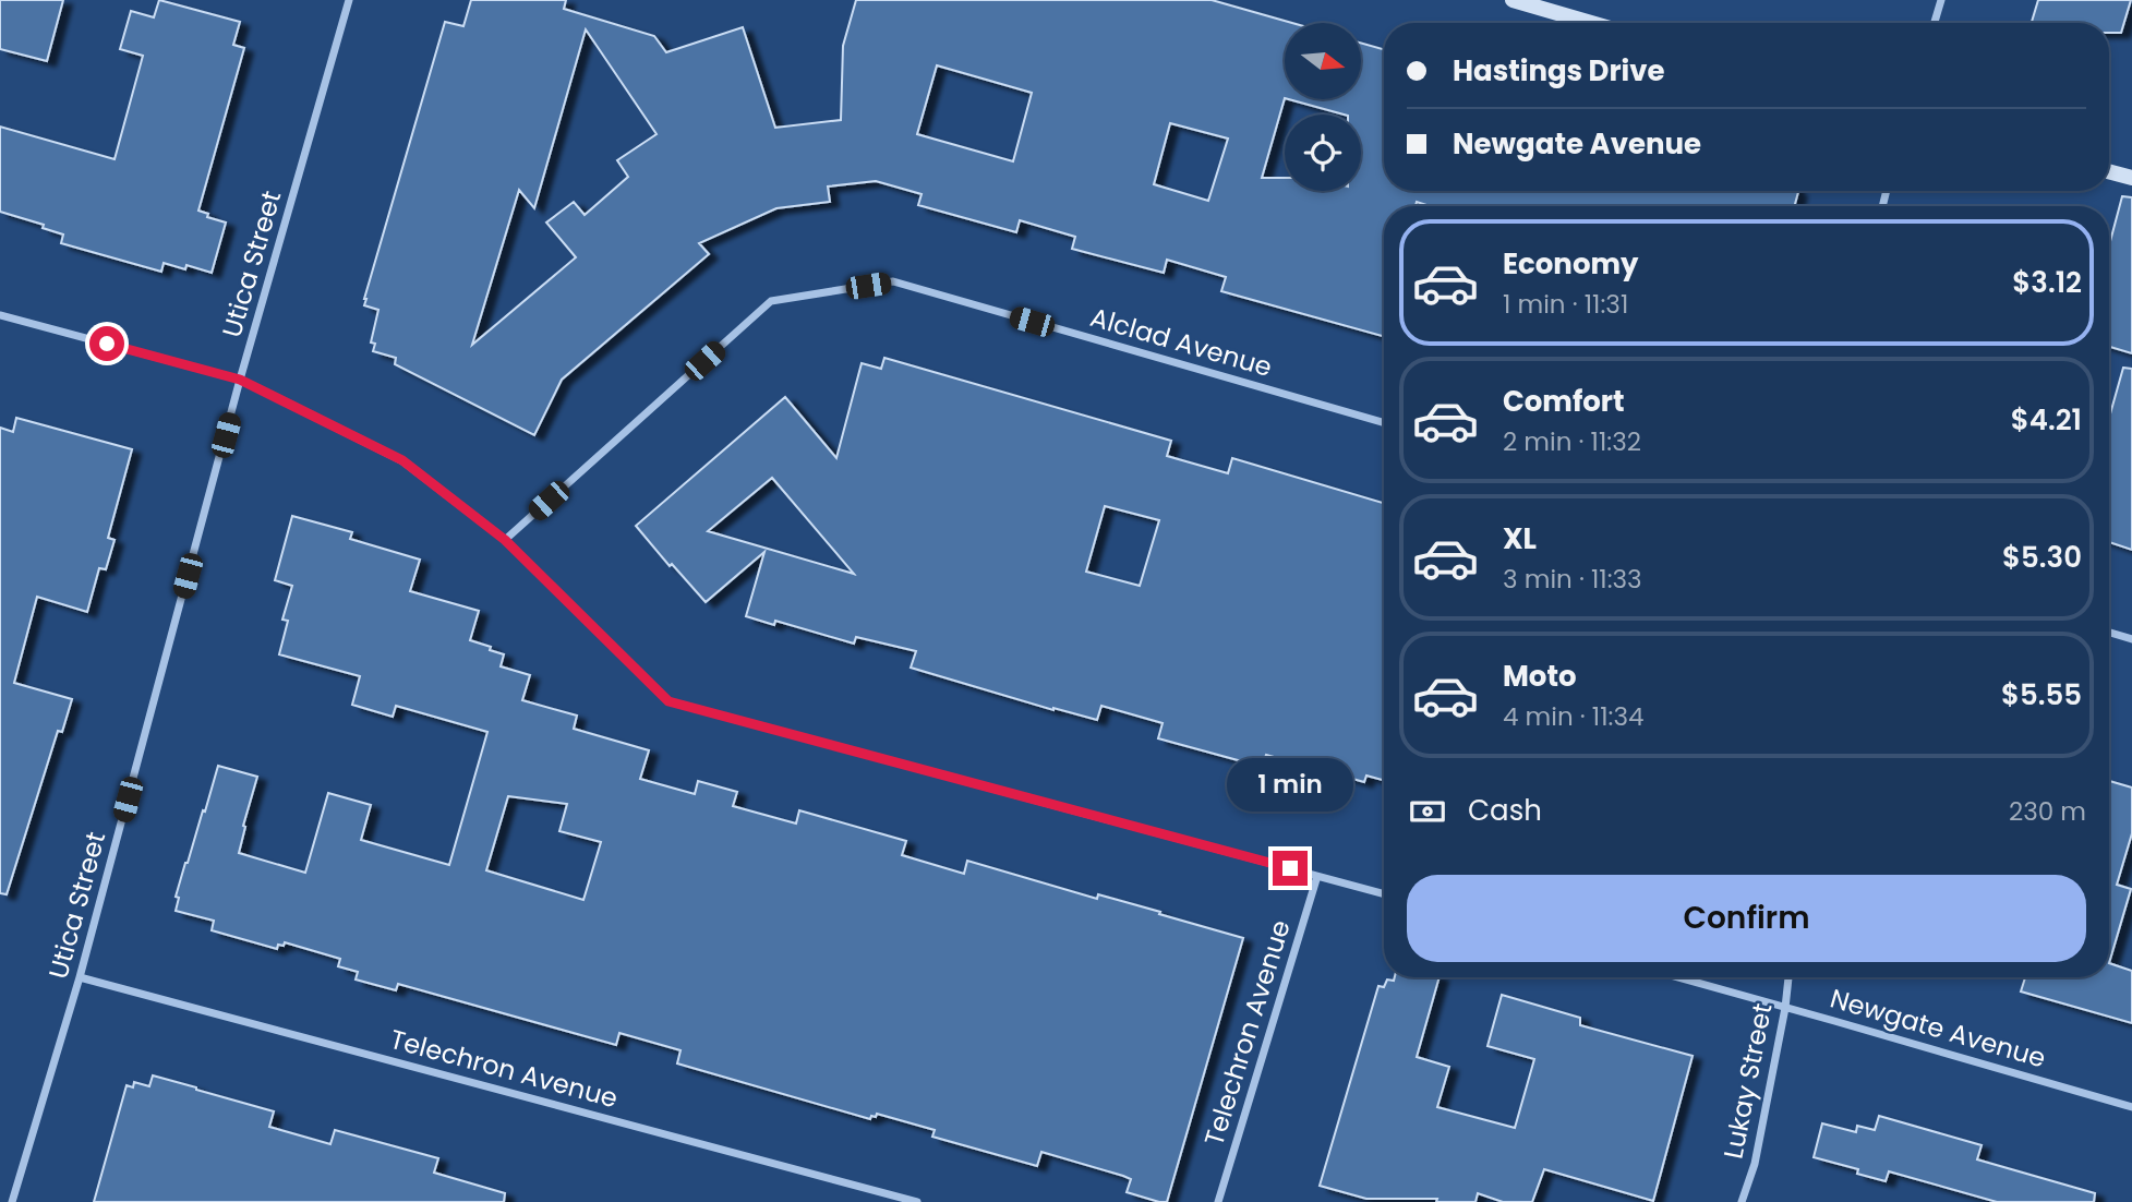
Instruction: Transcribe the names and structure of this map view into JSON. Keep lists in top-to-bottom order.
{
  "streets": {
    "street": [
      "Utica Street",
      "Alclad Avenue",
      "Newgate Avenue",
      "Telechron Avenue",
      "Lukay Street"
    ]
  },
  "crossings": [
    ["Utica Street", "Telechron Avenue"],
    ["Newgate Avenue", "Lukay Street"]
  ],
  "north": "right",
  "page": {
    "banner": ["Hastings Drive", "Newgate Avenue"],
    "list": [
      {
        "name": "Economy",
        "note": "1 min · 11:31",
        "value": "$3.12"
      },
      {
        "name": "Comfort",
        "note": "2 min · 11:32",
        "value": "$4.21"
      },
      {
        "name": "XL",
        "note": "3 min · 11:33",
        "value": "$5.30"
      },
      {
        "name": "Moto",
        "note": "4 min · 11:34",
        "value": "$5.55"
      }
    ],
    "bubble": "1 min",
    "pay": ["Cash", "230 m"],
    "buttons": "Confirm"
  }
}
